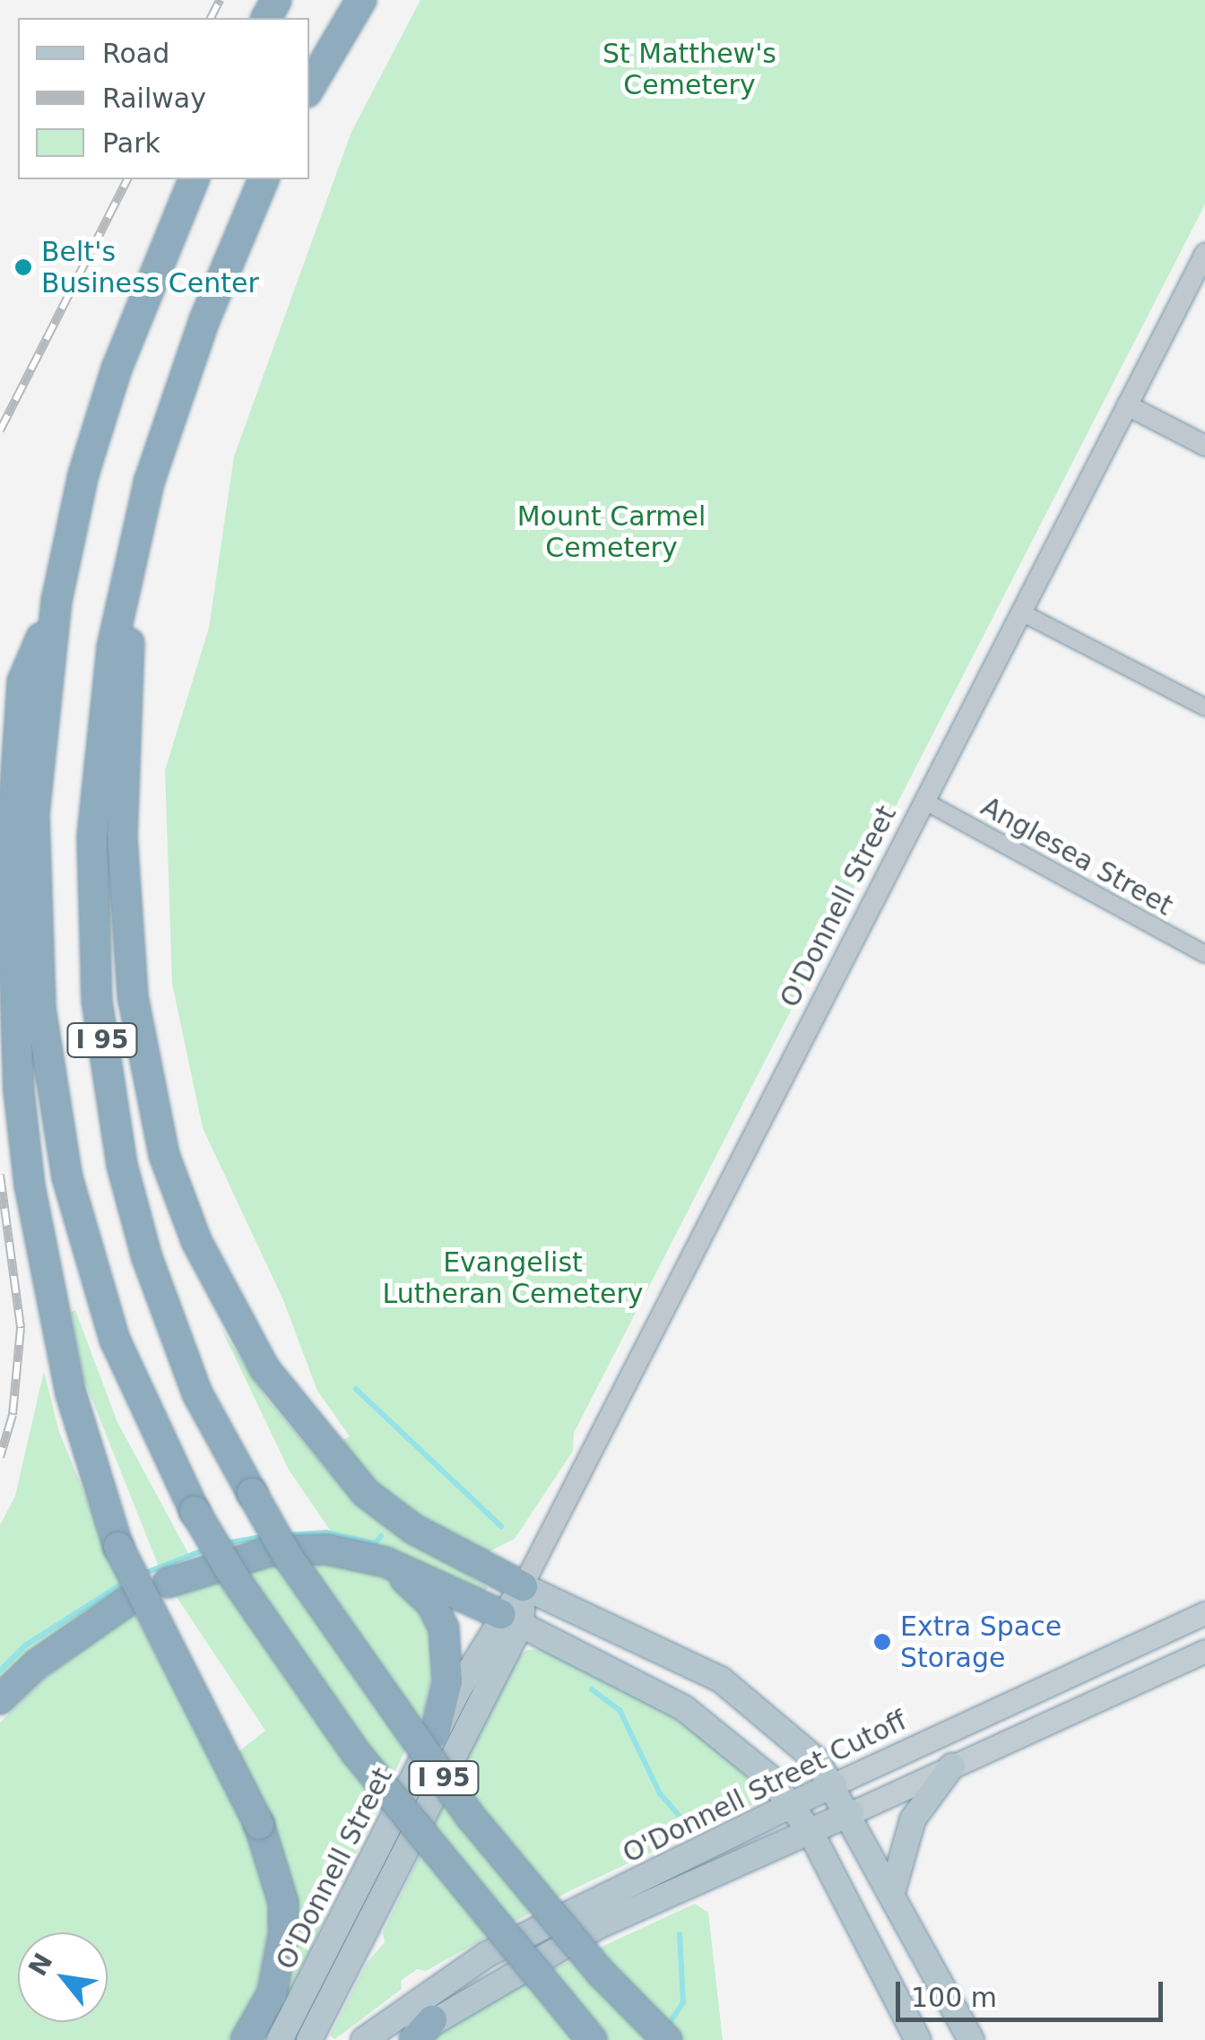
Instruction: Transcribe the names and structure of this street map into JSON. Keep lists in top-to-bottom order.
{
  "streets": {
    "highway": ["I 95"],
    "main road": ["O'Donnell Street", "O'Donnell Street Cutoff"],
    "street": ["Anglesea Street"]
  },
  "crossings": [
    ["Anglesea Street", "O'Donnell Street"]
  ],
  "parks": ["St Matthew's Cemetery", "Mount Carmel Cemetery", "Evangelist Lutheran Cemetery"],
  "places": ["Belt's Business Center", "Extra Space Storage"],
  "legend": ["Road", "Railway", "Park"],
  "scale_bar": "100 m",
  "north": "top left"
}
